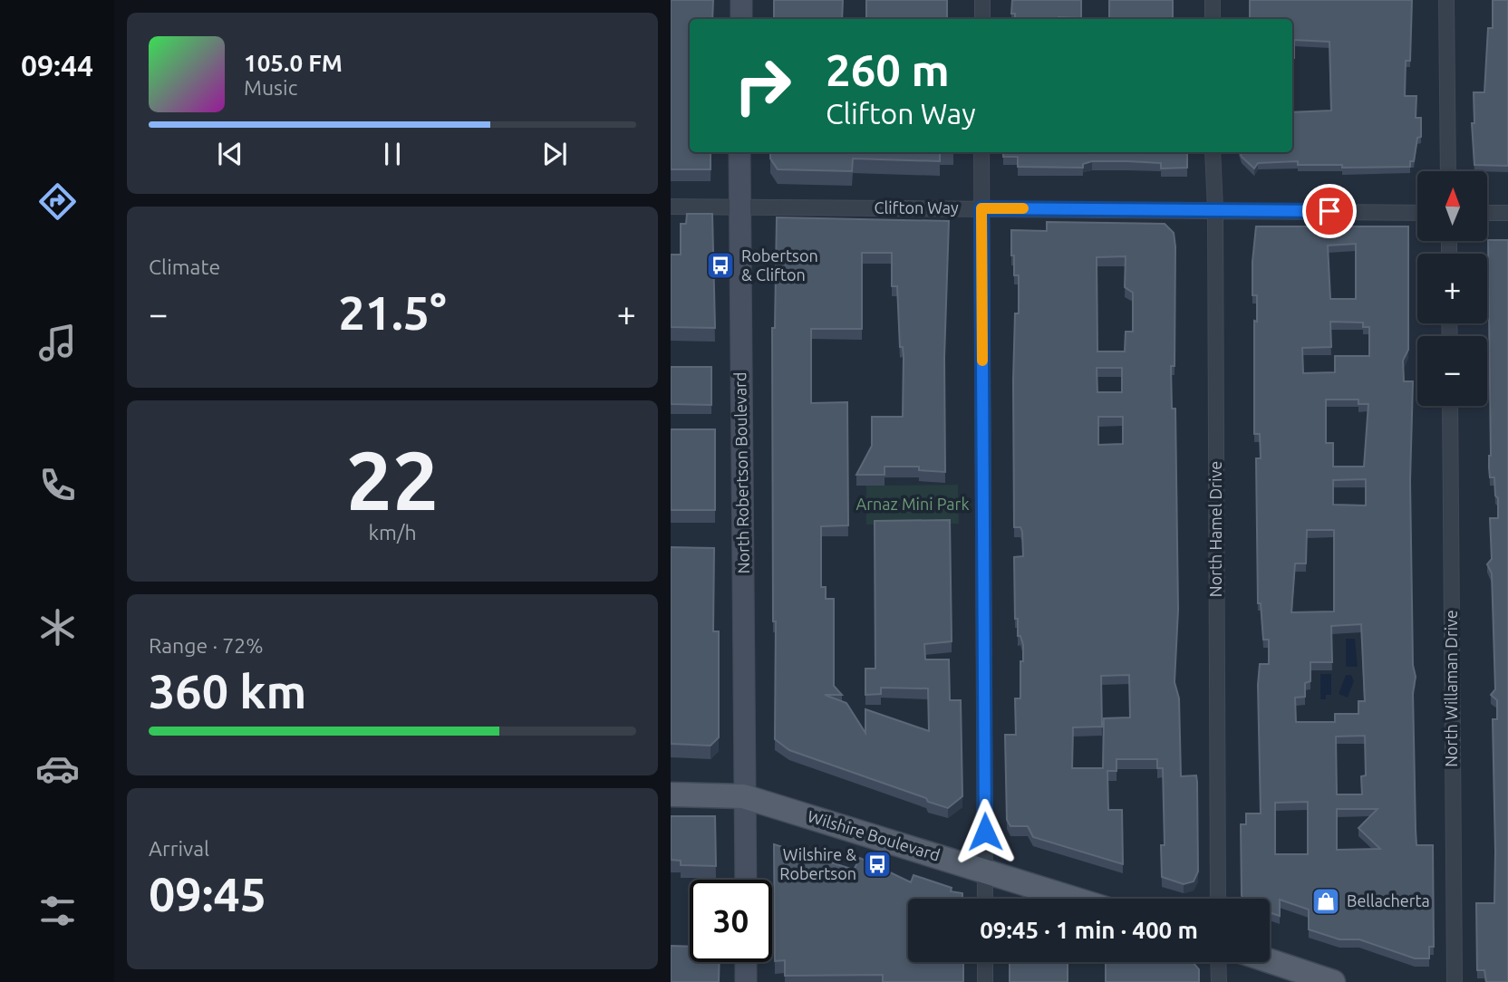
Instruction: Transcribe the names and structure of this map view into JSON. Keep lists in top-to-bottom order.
{
  "streets": {
    "main road": ["North Robertson Boulevard", "Wilshire Boulevard"],
    "street": ["Clifton Way", "North Hamel Drive", "North Willaman Drive"]
  },
  "crossings": [
    ["Clifton Way", "North Robertson Boulevard"],
    ["Clifton Way", "North Hamel Drive"],
    ["North Robertson Boulevard", "Wilshire Boulevard"]
  ],
  "parks": ["Arnaz Mini Park"],
  "places": {
    "bus stop": ["Robertson & Clifton", "Wilshire & Robertson"],
    "shop": ["Bellacherta"]
  },
  "north": "top",
  "page": {
    "tabs": "09:44",
    "turn": ["260 m", "Clifton Way"],
    "song": ["105.0 FM", "Music"],
    "map_buttons": ["+", "−"],
    "tile": [
      "Climate",
      ["22", "km/h"],
      ["Range · 72%", "360 km"],
      ["Arrival", "09:45"]
    ],
    "heat": ["−", "21.5°", "+"],
    "limit": "30",
    "trip": "09:45 · 1 min · 400 m"
  }
}
